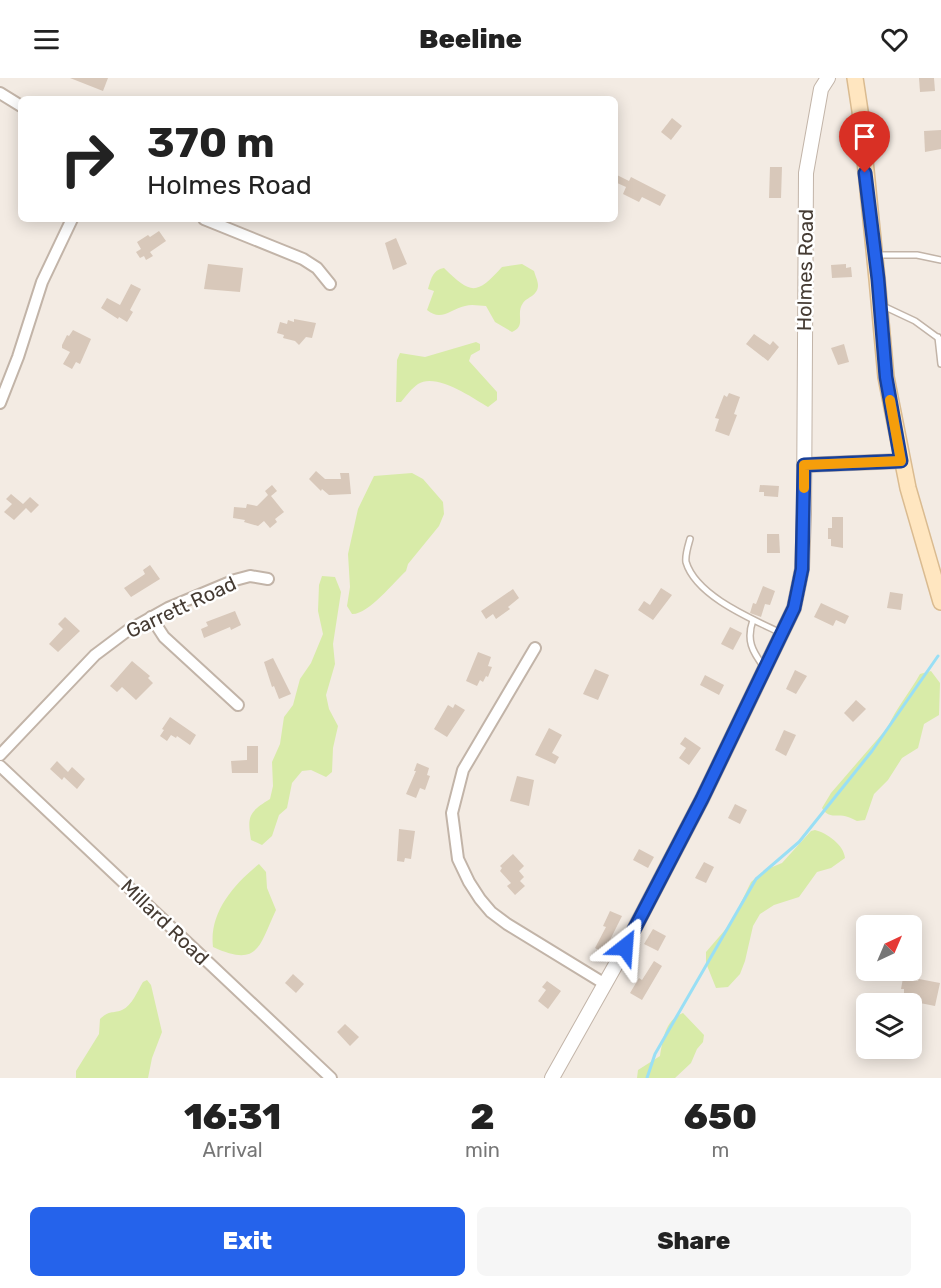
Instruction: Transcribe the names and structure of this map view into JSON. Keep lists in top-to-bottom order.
{
  "streets": {
    "street": ["Holmes Road", "Garrett Road", "Millard Road"]
  },
  "north": "top right",
  "page": {
    "header": "Beeline",
    "turn": ["370 m", "Holmes Road"],
    "eta": [
      "16:31",
      "Arrival",
      "2",
      "min",
      "650",
      "m"
    ],
    "buttons": ["Exit", "Share"]
  }
}
